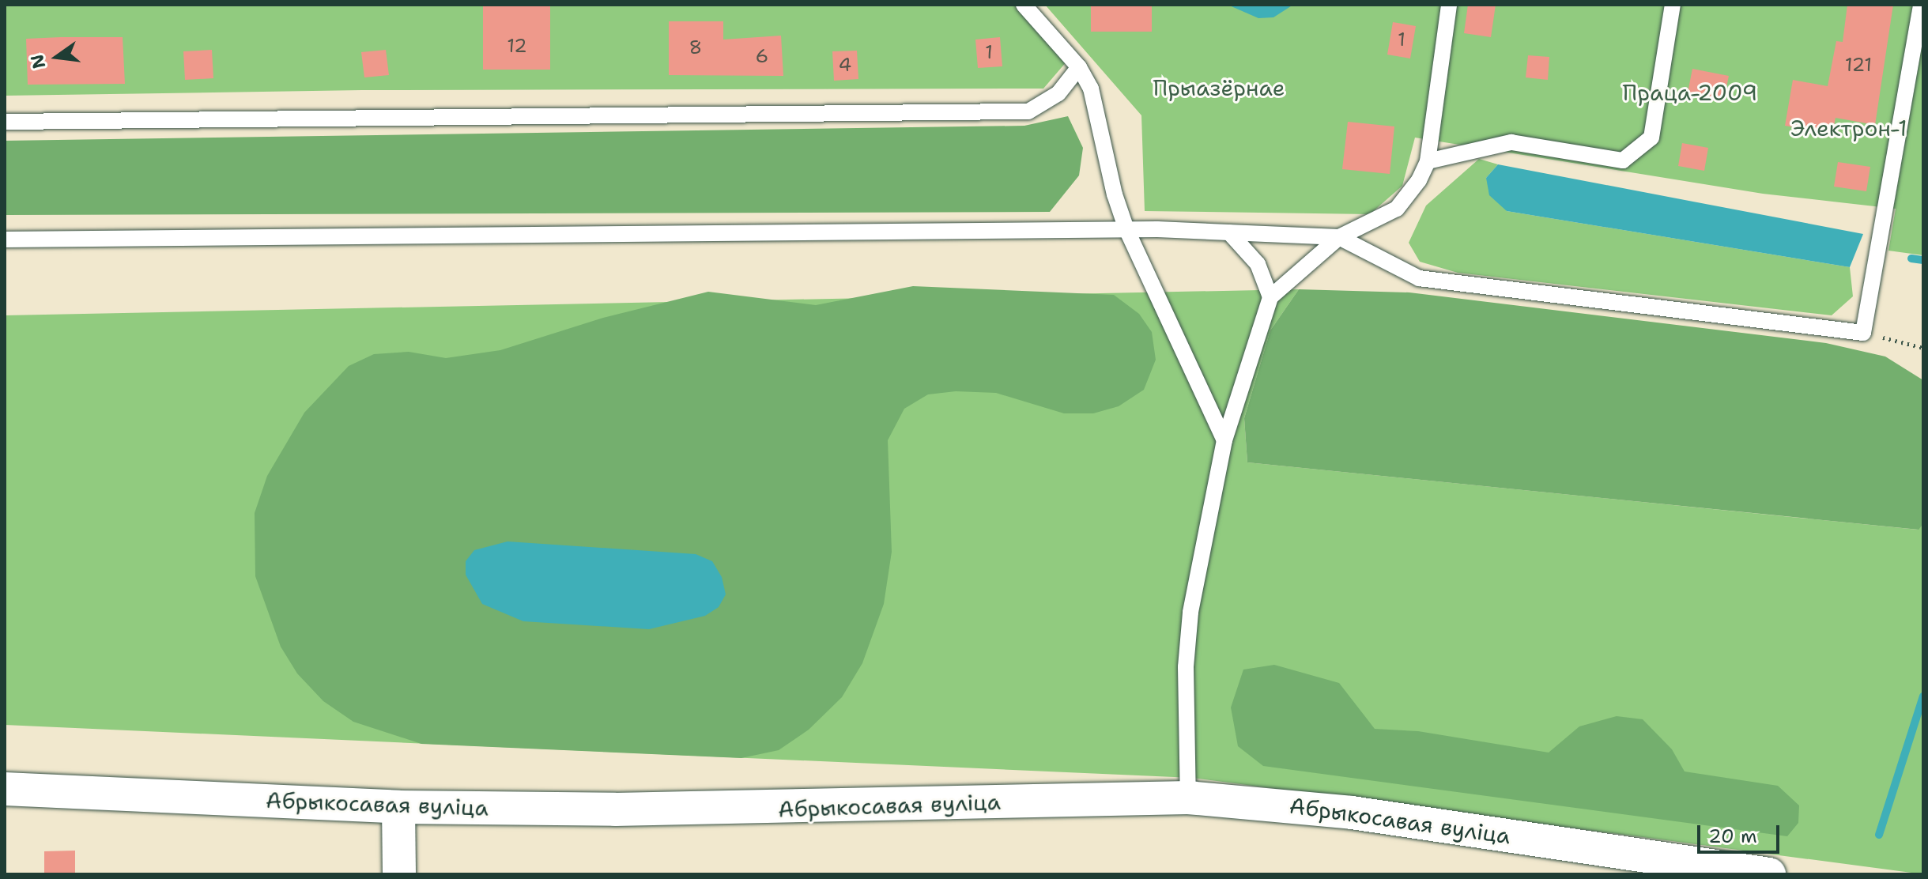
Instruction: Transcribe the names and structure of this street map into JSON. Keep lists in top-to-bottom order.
{
  "streets": {
    "street": ["Абрыкосавая вуліца"]
  },
  "parks": ["Прыазёрнае", "Праца-2009", "Электрон-1"],
  "house_numbers": [
    "1",
    "12",
    "8",
    "1",
    "6",
    "4",
    "121"
  ],
  "scale_bar": "20 m",
  "north": "left"
}
